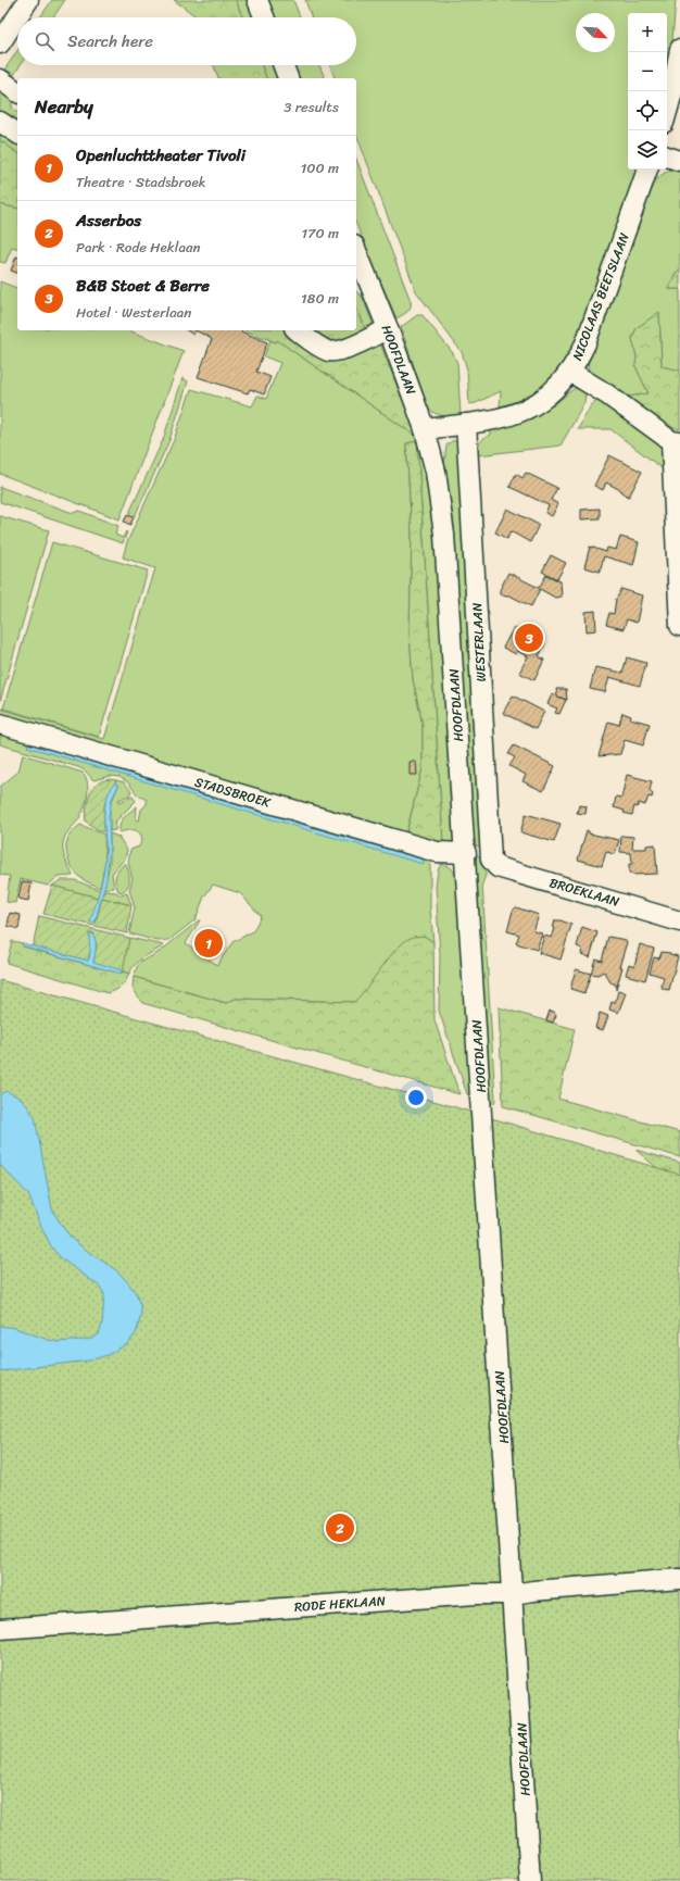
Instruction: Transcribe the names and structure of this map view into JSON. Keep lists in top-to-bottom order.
{
  "streets": {
    "street": [
      "NICOLAAS BEETSLAAN",
      "HOOFDLAAN",
      "WESTERLAAN",
      "STADSBROEK",
      "BROEKLAAN",
      "RODE HEKLAAN"
    ]
  },
  "crossings": [
    ["NICOLAAS BEETSLAAN", "HOOFDLAAN"],
    ["NICOLAAS BEETSLAAN", "WESTERLAAN"],
    ["HOOFDLAAN", "STADSBROEK"],
    ["HOOFDLAAN", "RODE HEKLAAN"],
    ["WESTERLAAN", "BROEKLAAN"]
  ],
  "north": "bottom right",
  "page": {
    "map_buttons": ["+", "−"],
    "search": "Search here",
    "heading": ["Nearby", "3 results"],
    "list": [
      {
        "mark": "1",
        "name": "Openluchttheater Tivoli",
        "note": "Theatre · Stadsbroek",
        "value": "100 m"
      },
      {
        "mark": "2",
        "name": "Asserbos",
        "note": "Park · Rode Heklaan",
        "value": "170 m"
      },
      {
        "mark": "3",
        "name": "B&B Stoet & Berre",
        "note": "Hotel · Westerlaan",
        "value": "180 m"
      }
    ],
    "pins": ["3", "1", "2"]
  }
}
